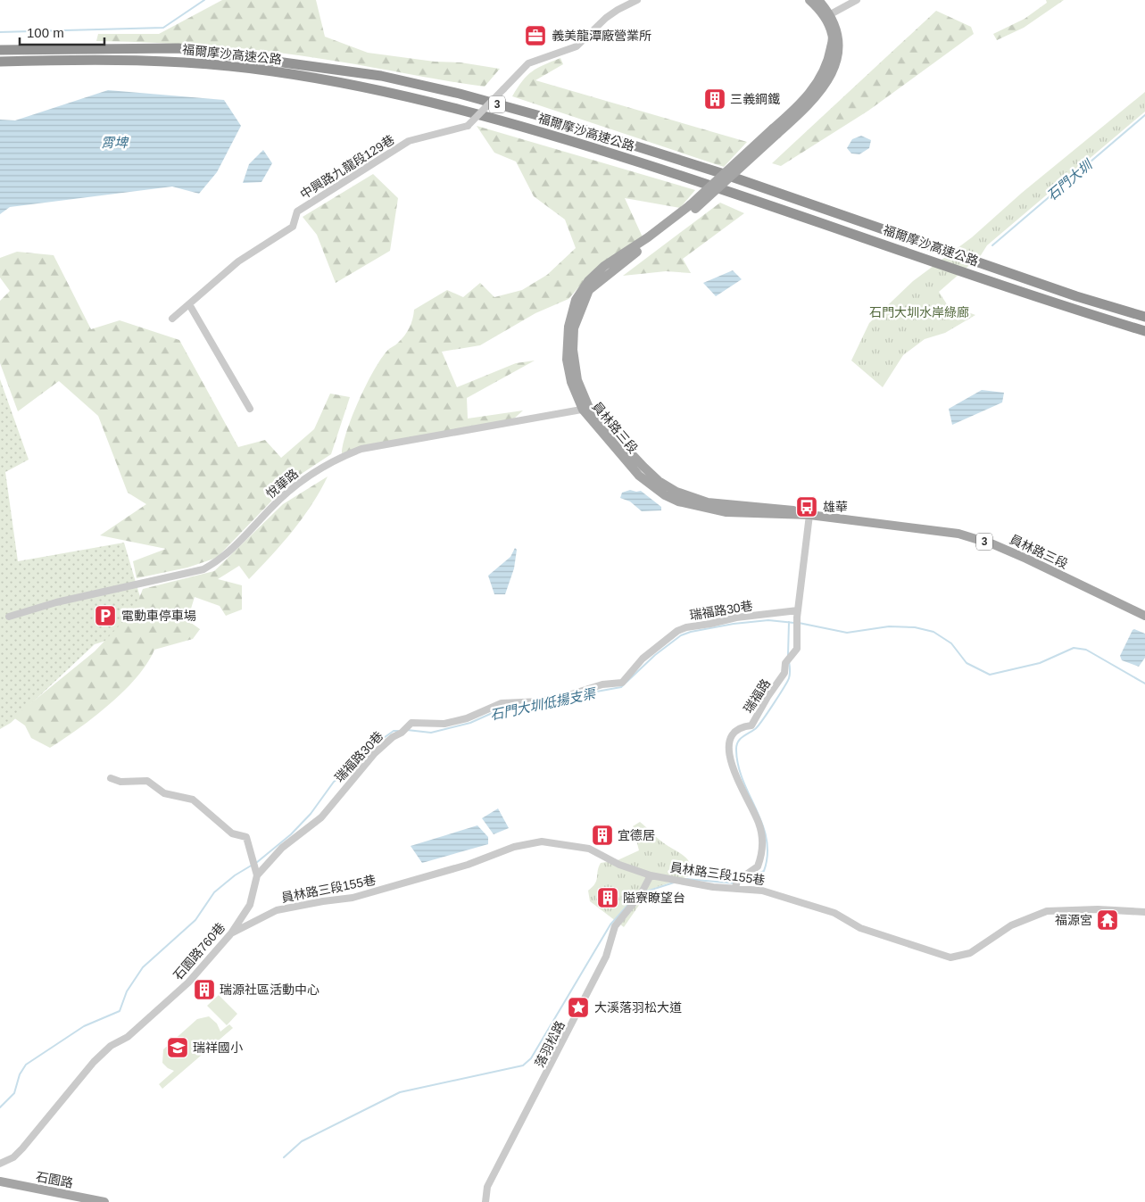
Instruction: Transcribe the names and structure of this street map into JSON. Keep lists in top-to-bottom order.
{
  "streets": {
    "highway": ["福爾摩沙高速公路", "3"],
    "main road": ["員林路三段", "石園路"],
    "street": [
      "中興路九龍段129巷",
      "悅華路",
      "瑞福路30巷",
      "瑞福路",
      "員林路三段155巷",
      "石園路760巷",
      "落羽松路"
    ]
  },
  "crossings": [
    ["3", "員林路三段"],
    ["員林路三段", "悅華路"],
    ["員林路三段", "瑞福路"],
    ["瑞福路30巷", "瑞福路"],
    ["瑞福路30巷", "石園路760巷"],
    ["瑞福路", "員林路三段155巷"],
    ["員林路三段155巷", "石園路760巷"],
    ["員林路三段155巷", "落羽松路"]
  ],
  "water": ["霄埤", "石門大圳", "石門大圳低揚支渠"],
  "parks": ["石門大圳水岸綠廊"],
  "places": {
    "office": ["義美龍潭廠營業所"],
    "building": [
      "三義鋼鐵",
      "宜德居",
      "隘寮瞭望台",
      "瑞源社區活動中心"
    ],
    "bus stop": ["雄華"],
    "parking": ["電動車停車場"],
    "temple": ["福源宮"],
    "place": ["大溪落羽松大道"],
    "school or university": ["瑞祥國小"]
  },
  "scale_bar": "100 m"
}
